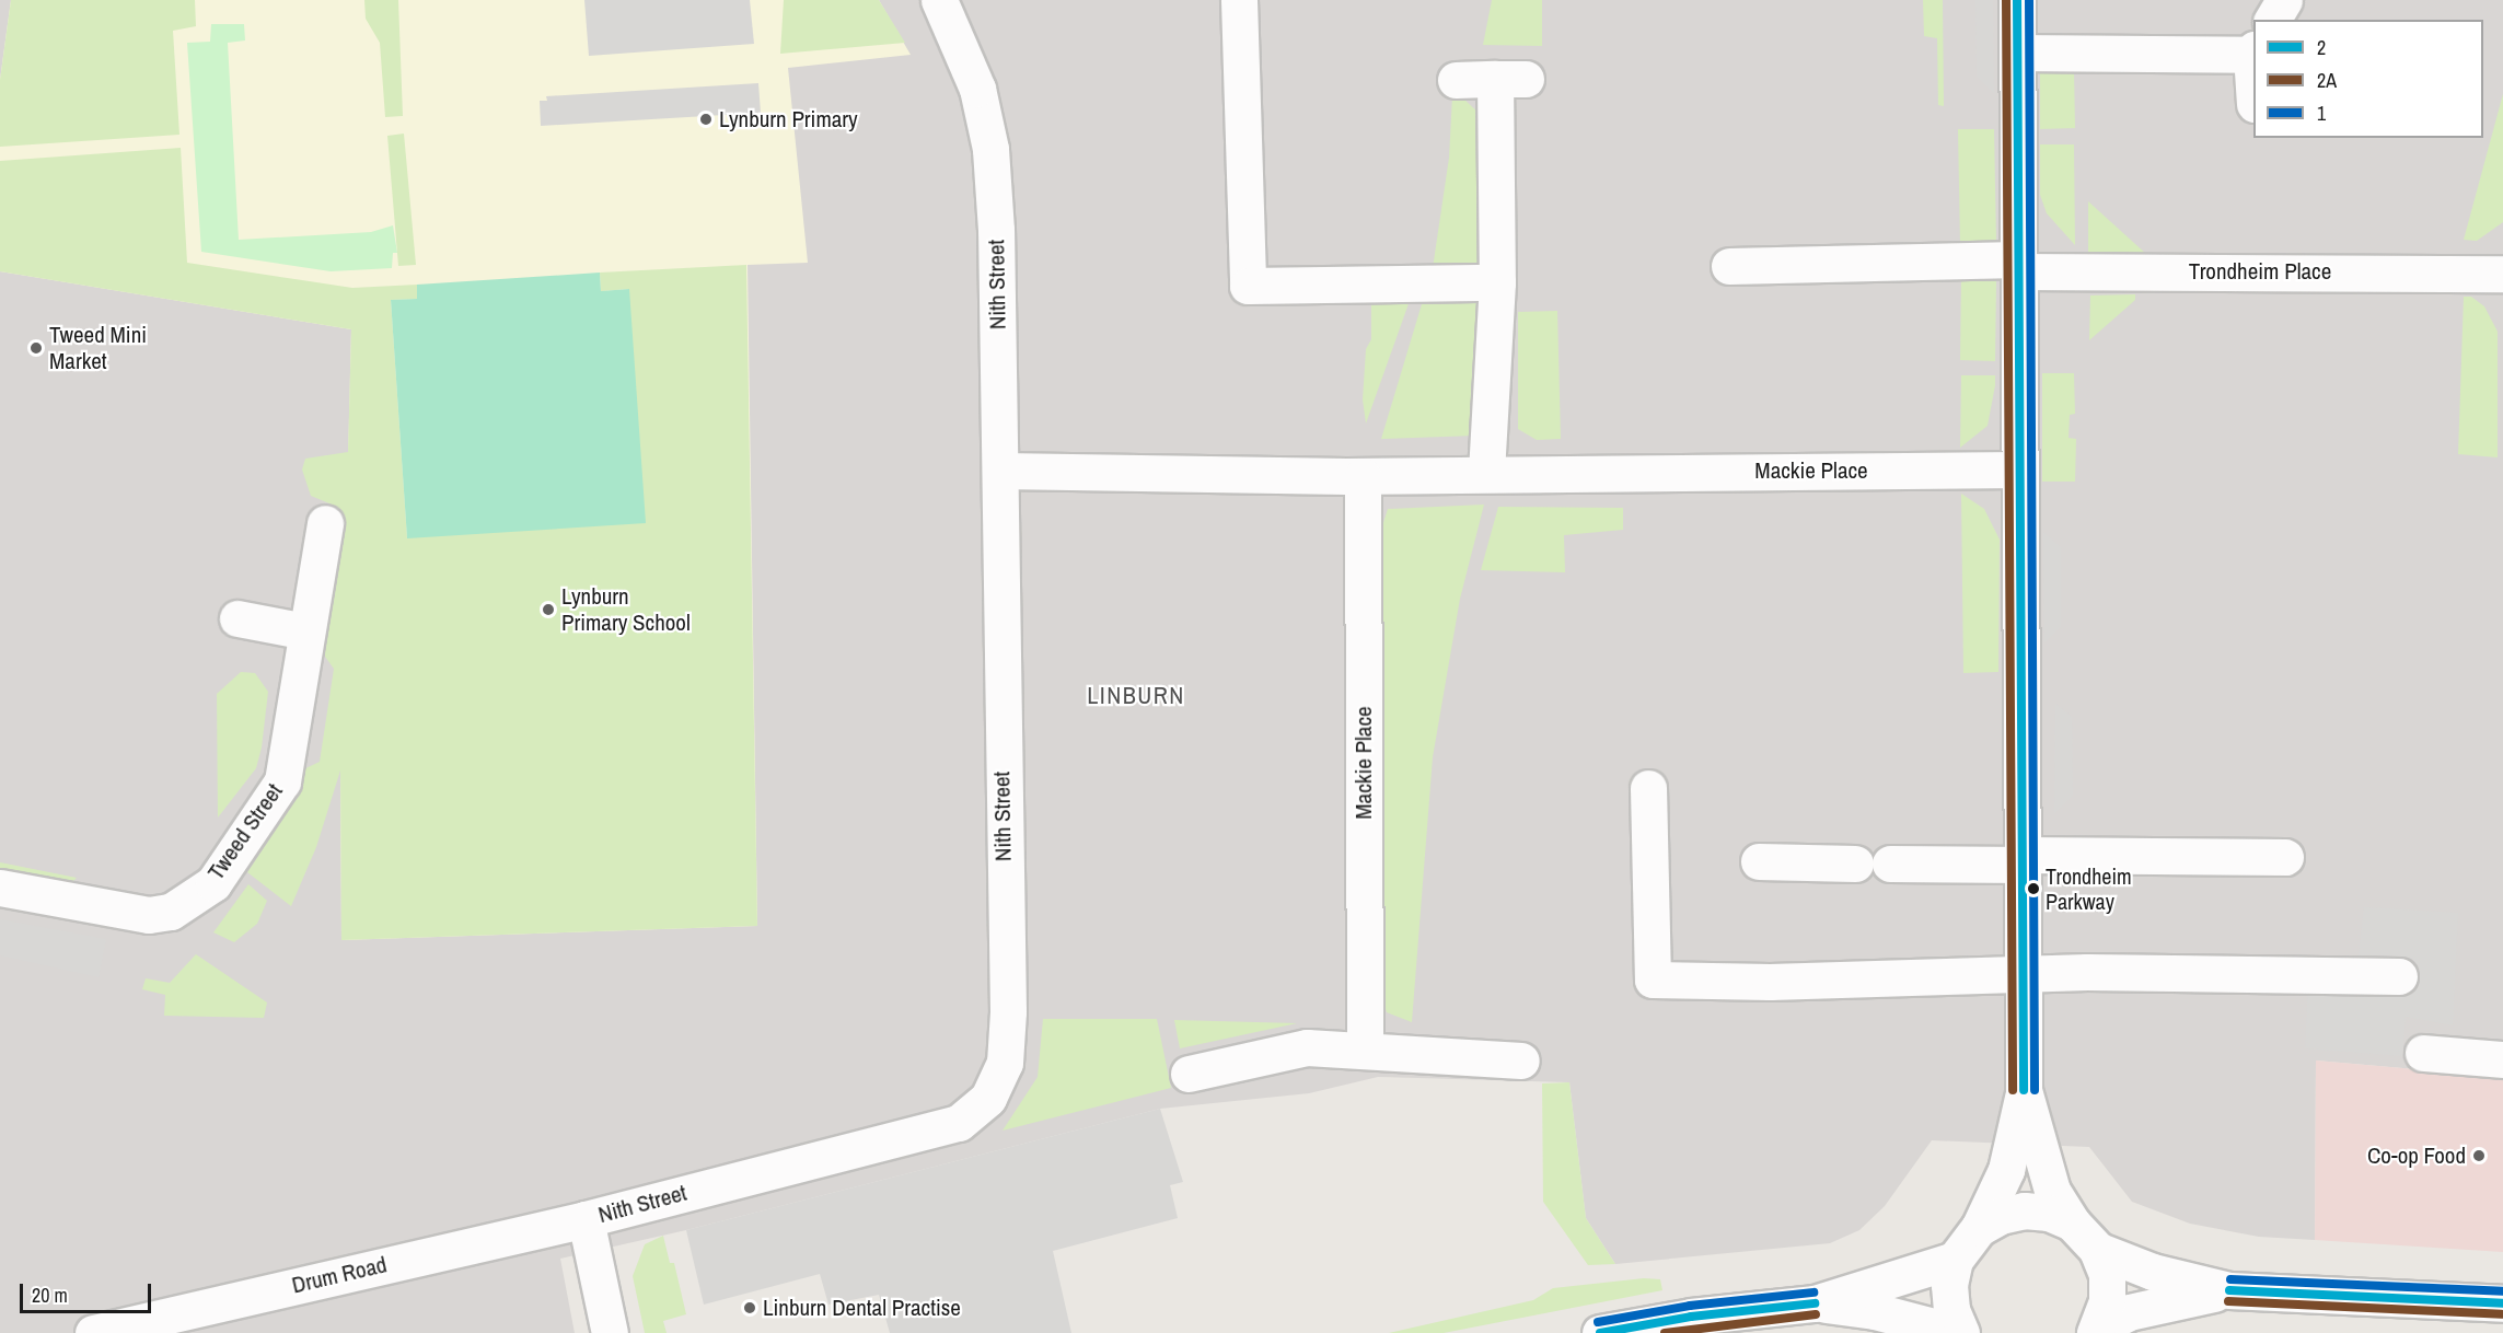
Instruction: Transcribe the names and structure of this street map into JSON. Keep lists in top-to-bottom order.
{
  "streets": {
    "street": [
      "Trondheim Place",
      "Nith Street",
      "Mackie Place",
      "Tweed Street",
      "Drum Road"
    ]
  },
  "crossings": [
    ["Nith Street", "Mackie Place"],
    ["Nith Street", "Drum Road"]
  ],
  "districts": ["LINBURN"],
  "places": [
    "Lynburn Primary",
    "Tweed Mini Market",
    "Lynburn Primary School",
    "Trondheim Parkway",
    "Co-op Food",
    "Linburn Dental Practise"
  ],
  "lines": ["transit line 2", "transit line 2A", "transit line 1"],
  "legend": ["2", "2A", "1"],
  "scale_bar": "20 m"
}
